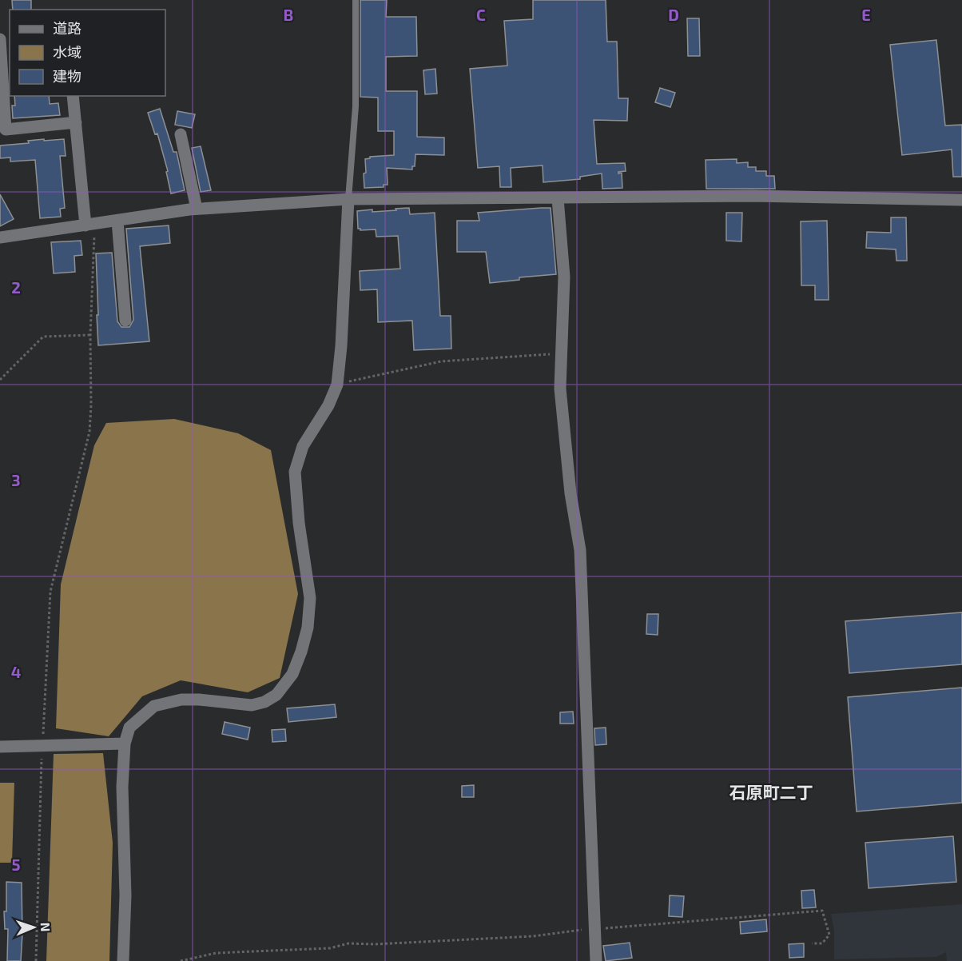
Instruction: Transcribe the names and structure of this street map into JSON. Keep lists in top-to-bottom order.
{
  "districts": ["石原町二丁"],
  "legend": ["道路", "水域", "建物"],
  "north": "right",
  "grid": {
    "columns": [
      "B",
      "C",
      "D",
      "E"
    ],
    "rows": [
      "2",
      "3",
      "4",
      "5"
    ]
  }
}
